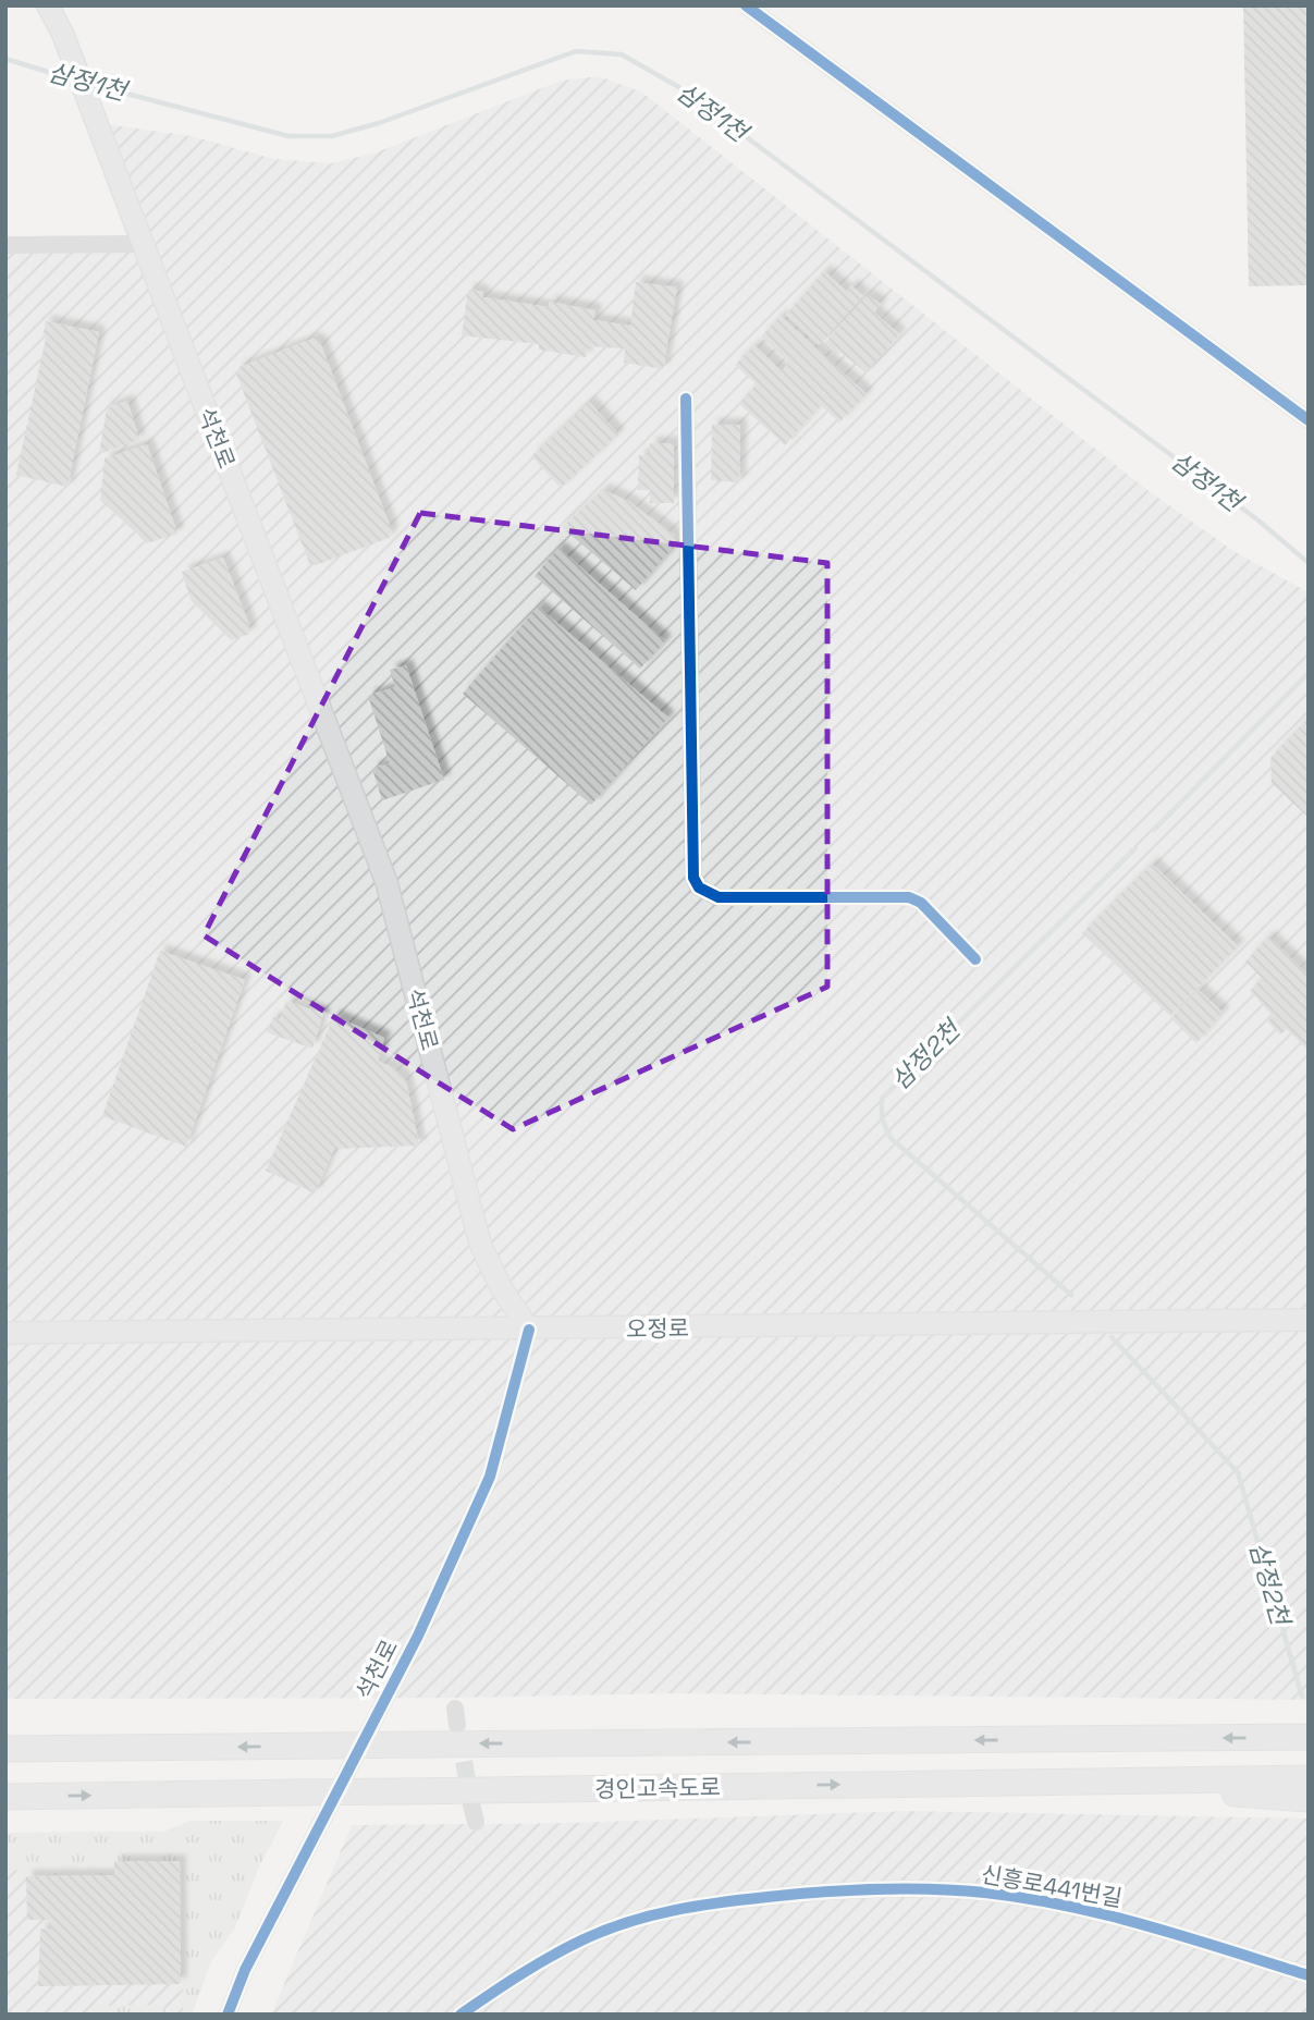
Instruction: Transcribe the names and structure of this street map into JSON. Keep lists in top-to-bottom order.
{
  "streets": {
    "highway": ["경인고속도로"],
    "main road": ["석천로", "오정로"],
    "street": ["신흥로441번길"]
  },
  "crossings": [
    ["석천로", "오정로"]
  ],
  "water": ["삼정1천", "삼정2천"]
}
